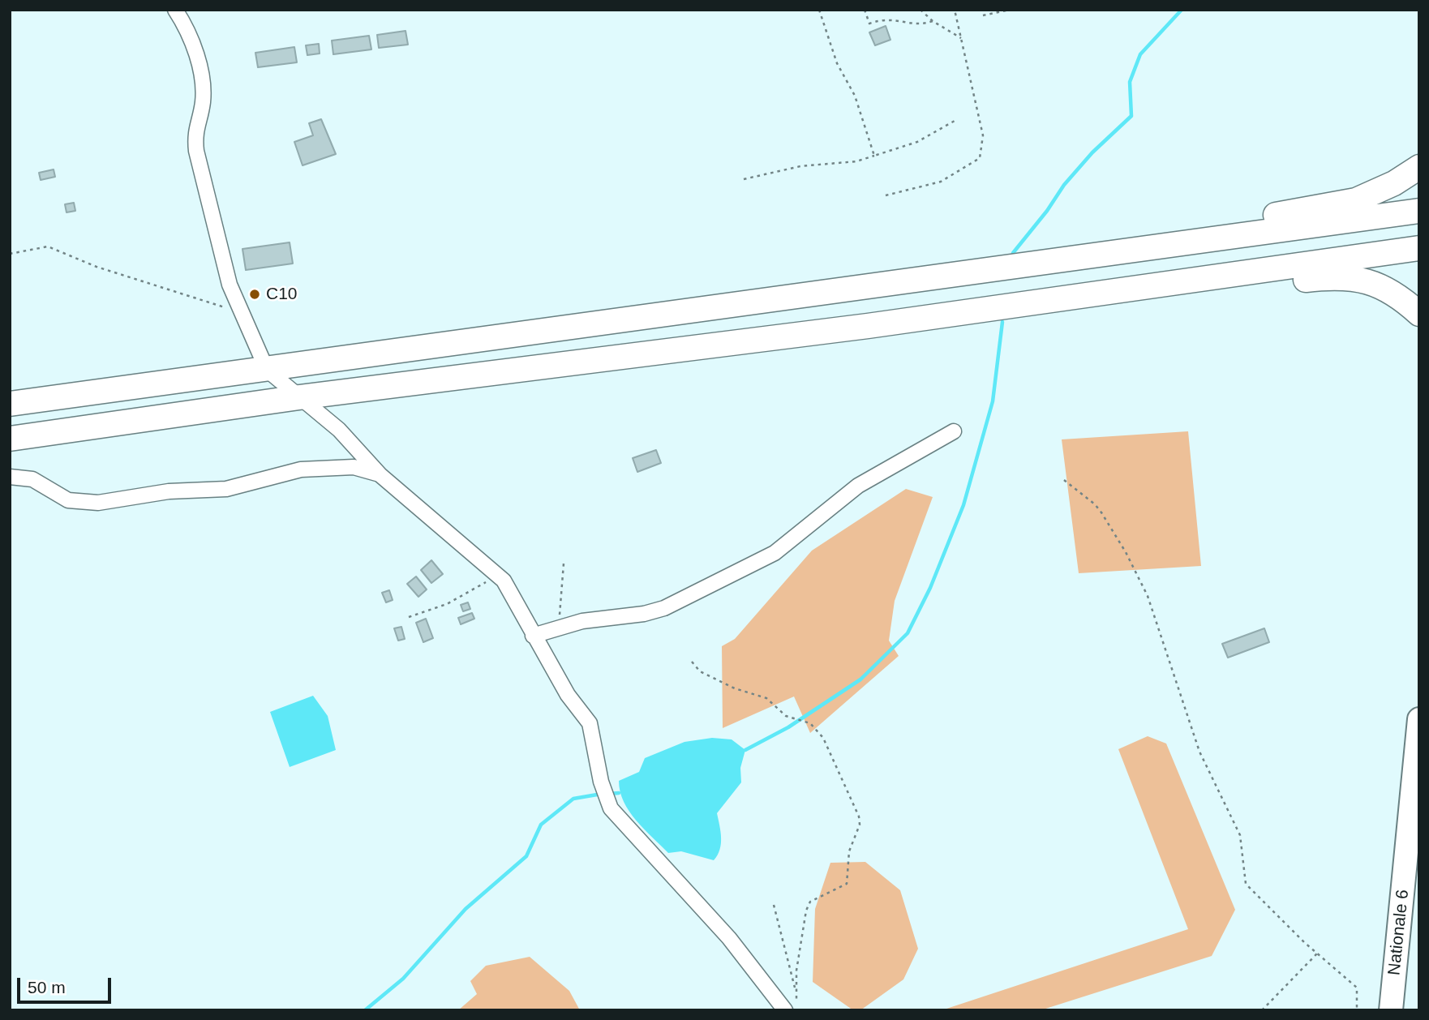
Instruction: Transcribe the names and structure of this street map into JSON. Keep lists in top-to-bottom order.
{
  "streets": {
    "main road": ["Nationale 6"]
  },
  "places": ["C10"],
  "scale_bar": "50 m"
}
